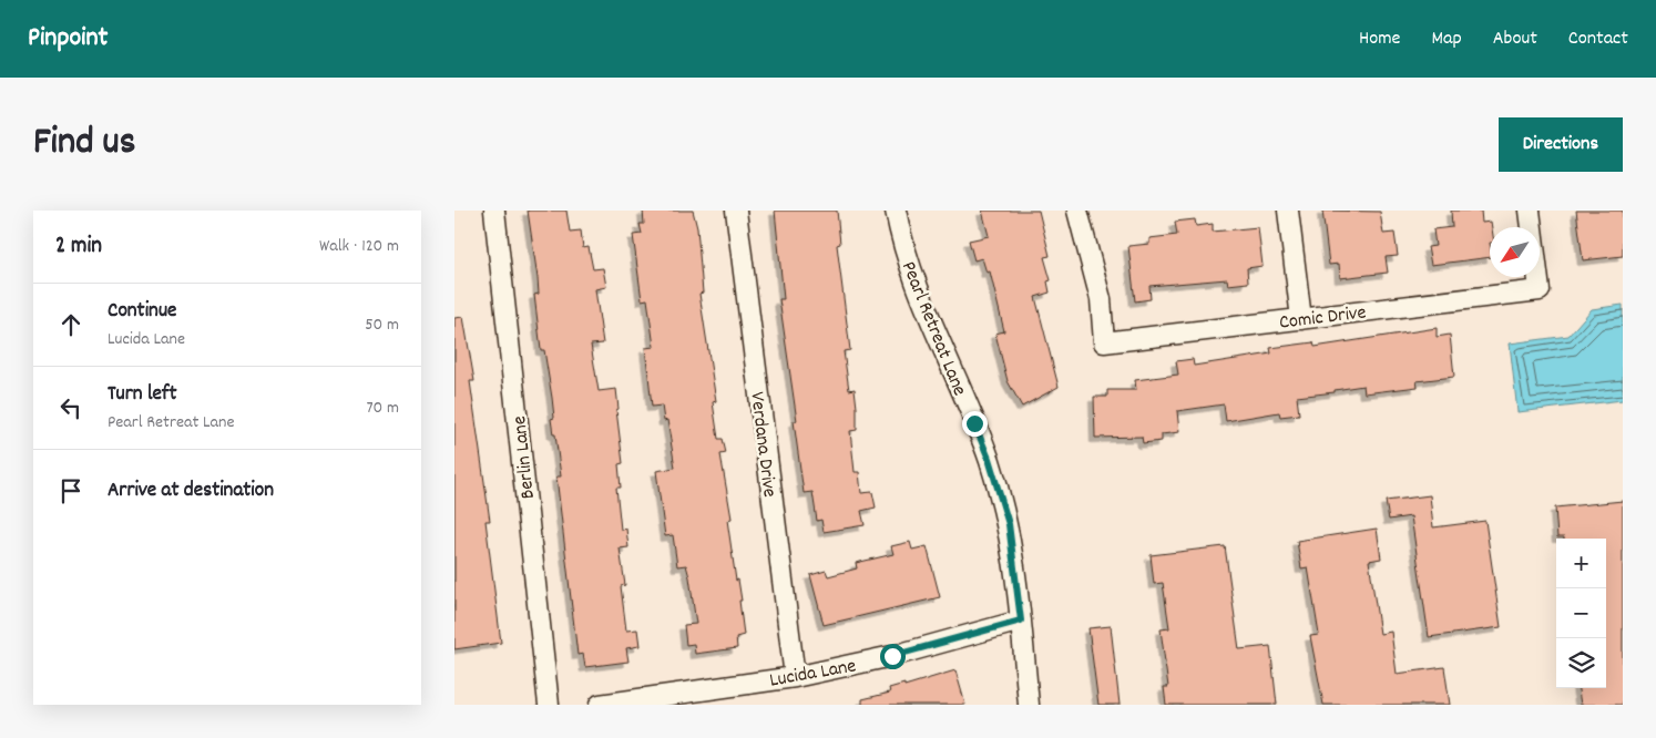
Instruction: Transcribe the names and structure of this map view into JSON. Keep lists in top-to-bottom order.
{
  "streets": {
    "street": [
      "Comic Drive",
      "Pearl Retreat Lane",
      "Verdana Drive",
      "Berlin Lane",
      "Lucida Lane"
    ]
  },
  "crossings": [
    ["Pearl Retreat Lane", "Lucida Lane"],
    ["Verdana Drive", "Lucida Lane"]
  ],
  "north": "bottom left",
  "page": {
    "header": "Pinpoint",
    "nav": [
      "Home",
      "Map",
      "About",
      "Contact"
    ],
    "title": "Find us",
    "buttons": "Directions",
    "heading": ["2 min", "Walk · 120 m"],
    "list": [
      ["Continue", "Lucida Lane", "50 m"],
      ["Turn left", "Pearl Retreat Lane", "70 m"],
      "Arrive at destination"
    ],
    "map_buttons": ["+", "−"]
  }
}
